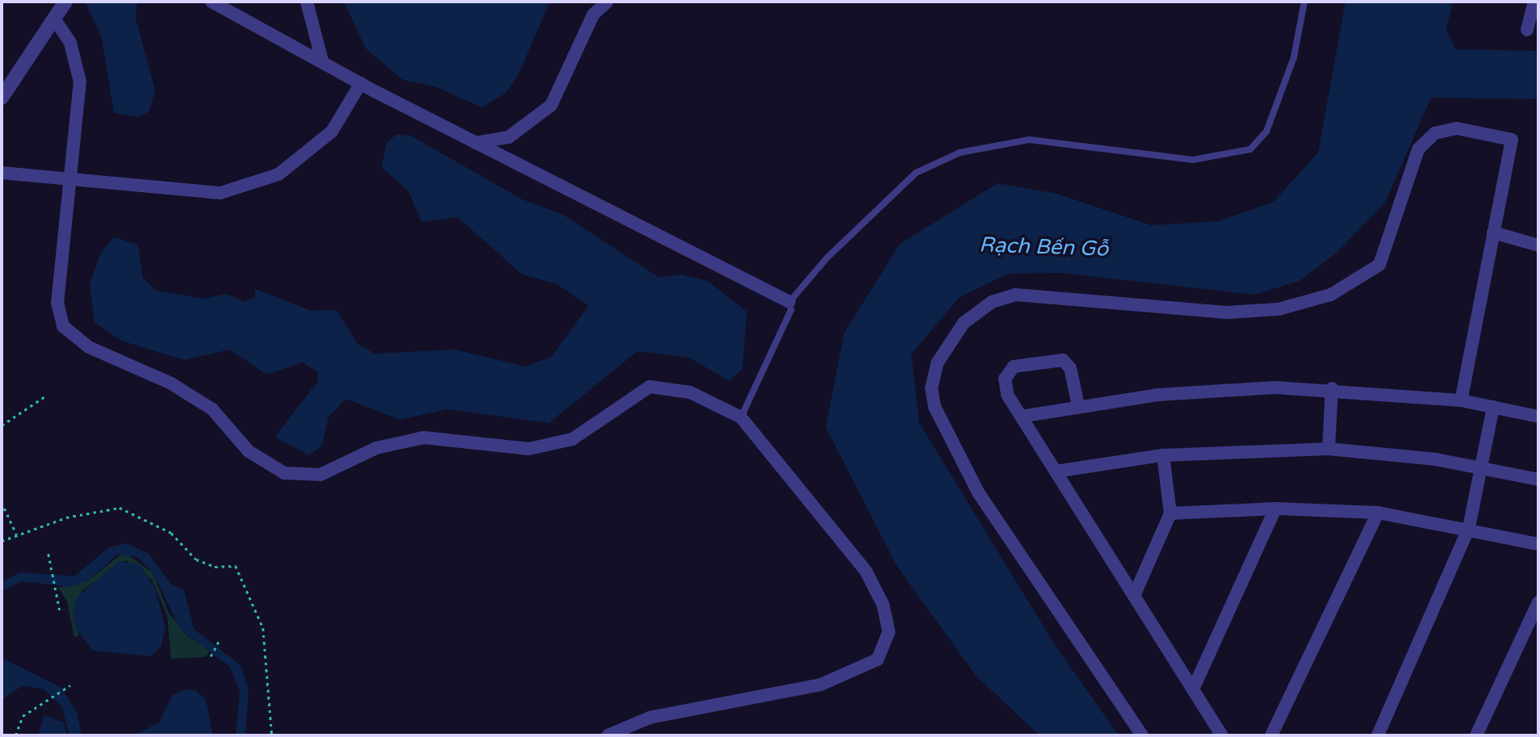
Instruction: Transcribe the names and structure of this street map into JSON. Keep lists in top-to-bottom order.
{
  "water": ["Rạch Bến Gỗ"]
}
